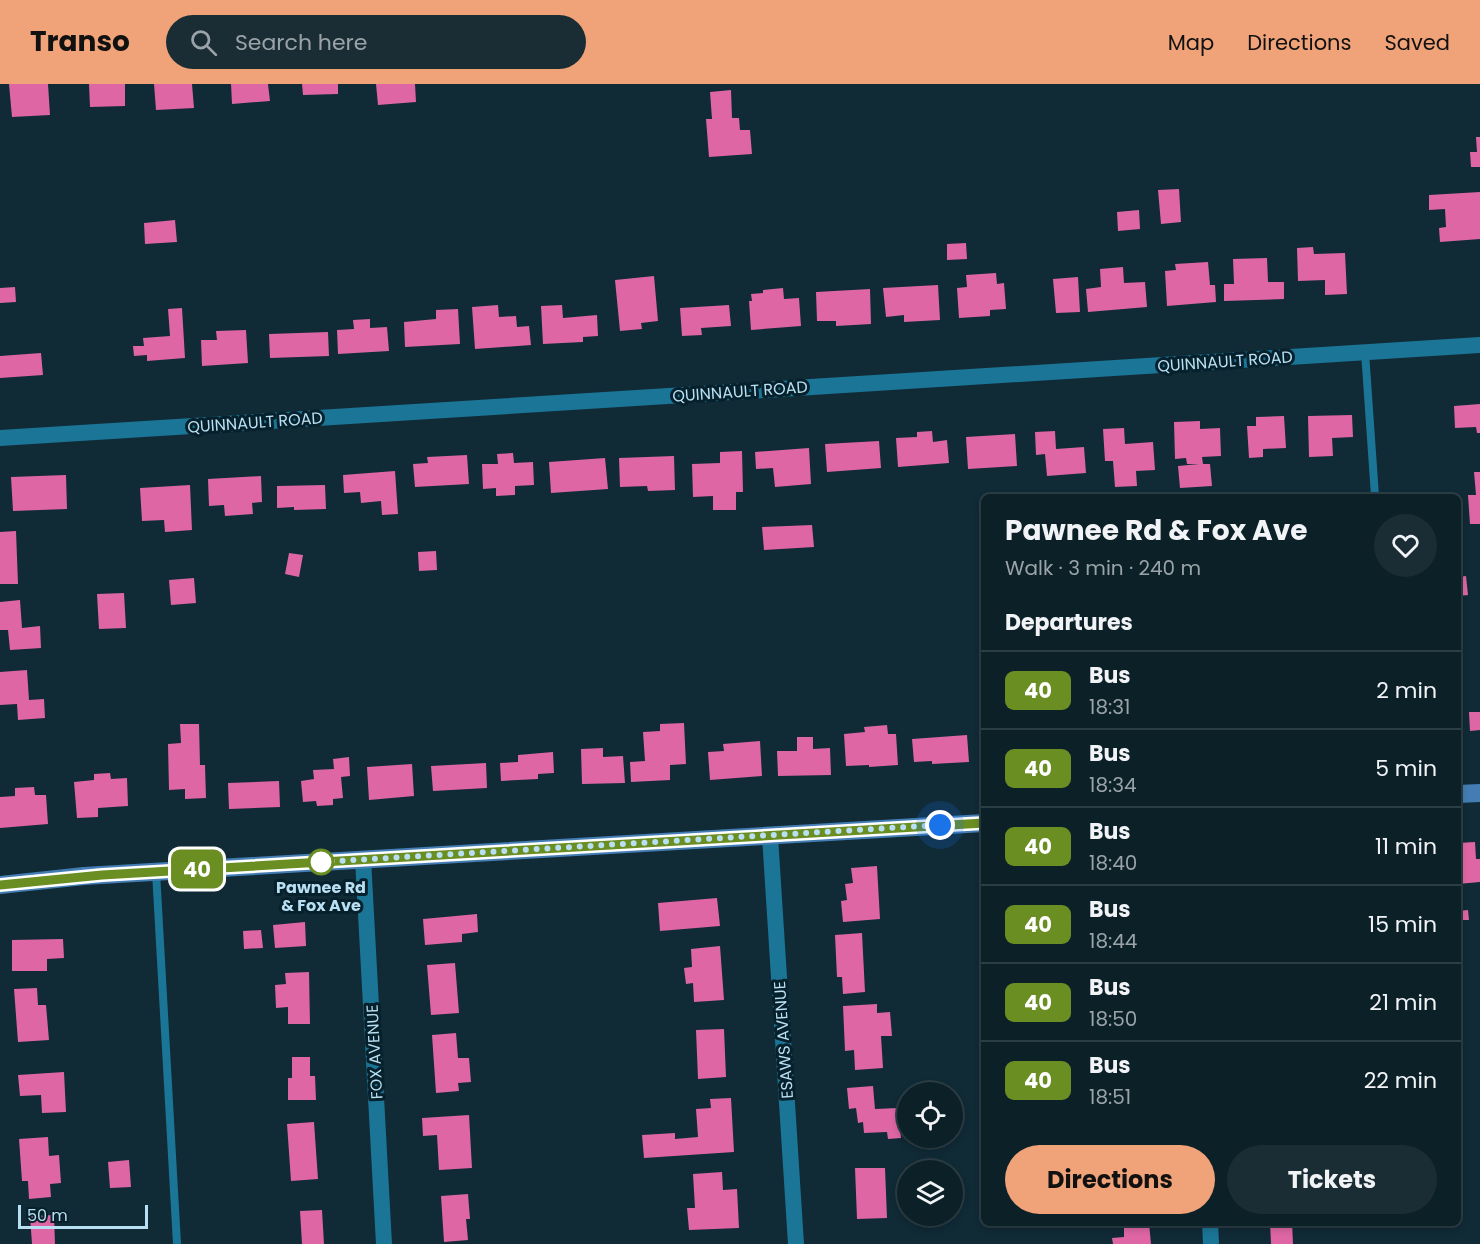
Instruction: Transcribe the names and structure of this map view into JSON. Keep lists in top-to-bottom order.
{
  "streets": {
    "street": ["QUINNAULT ROAD", "ESAWS AVENUE", "FOX AVENUE"]
  },
  "places": ["Pawnee Rd & Fox Ave"],
  "lines": ["bus line 40"],
  "scale_bar": "50 m",
  "page": {
    "header": "Transo",
    "search": "Search here",
    "nav": ["Map", "Directions", "Saved"],
    "on_map": "40",
    "heading": [
      ["Pawnee Rd & Fox Ave", "Walk · 3 min · 240 m"],
      "Departures"
    ],
    "list": [
      {
        "mark": "40",
        "name": "Bus",
        "note": "18:31",
        "value": "2 min"
      },
      {
        "mark": "40",
        "name": "Bus",
        "note": "18:34",
        "value": "5 min"
      },
      {
        "mark": "40",
        "name": "Bus",
        "note": "18:40",
        "value": "11 min"
      },
      {
        "mark": "40",
        "name": "Bus",
        "note": "18:44",
        "value": "15 min"
      },
      {
        "mark": "40",
        "name": "Bus",
        "note": "18:50",
        "value": "21 min"
      },
      {
        "mark": "40",
        "name": "Bus",
        "note": "18:51",
        "value": "22 min"
      }
    ],
    "buttons": ["Directions", "Tickets"],
    "scale": "50 m"
  }
}
